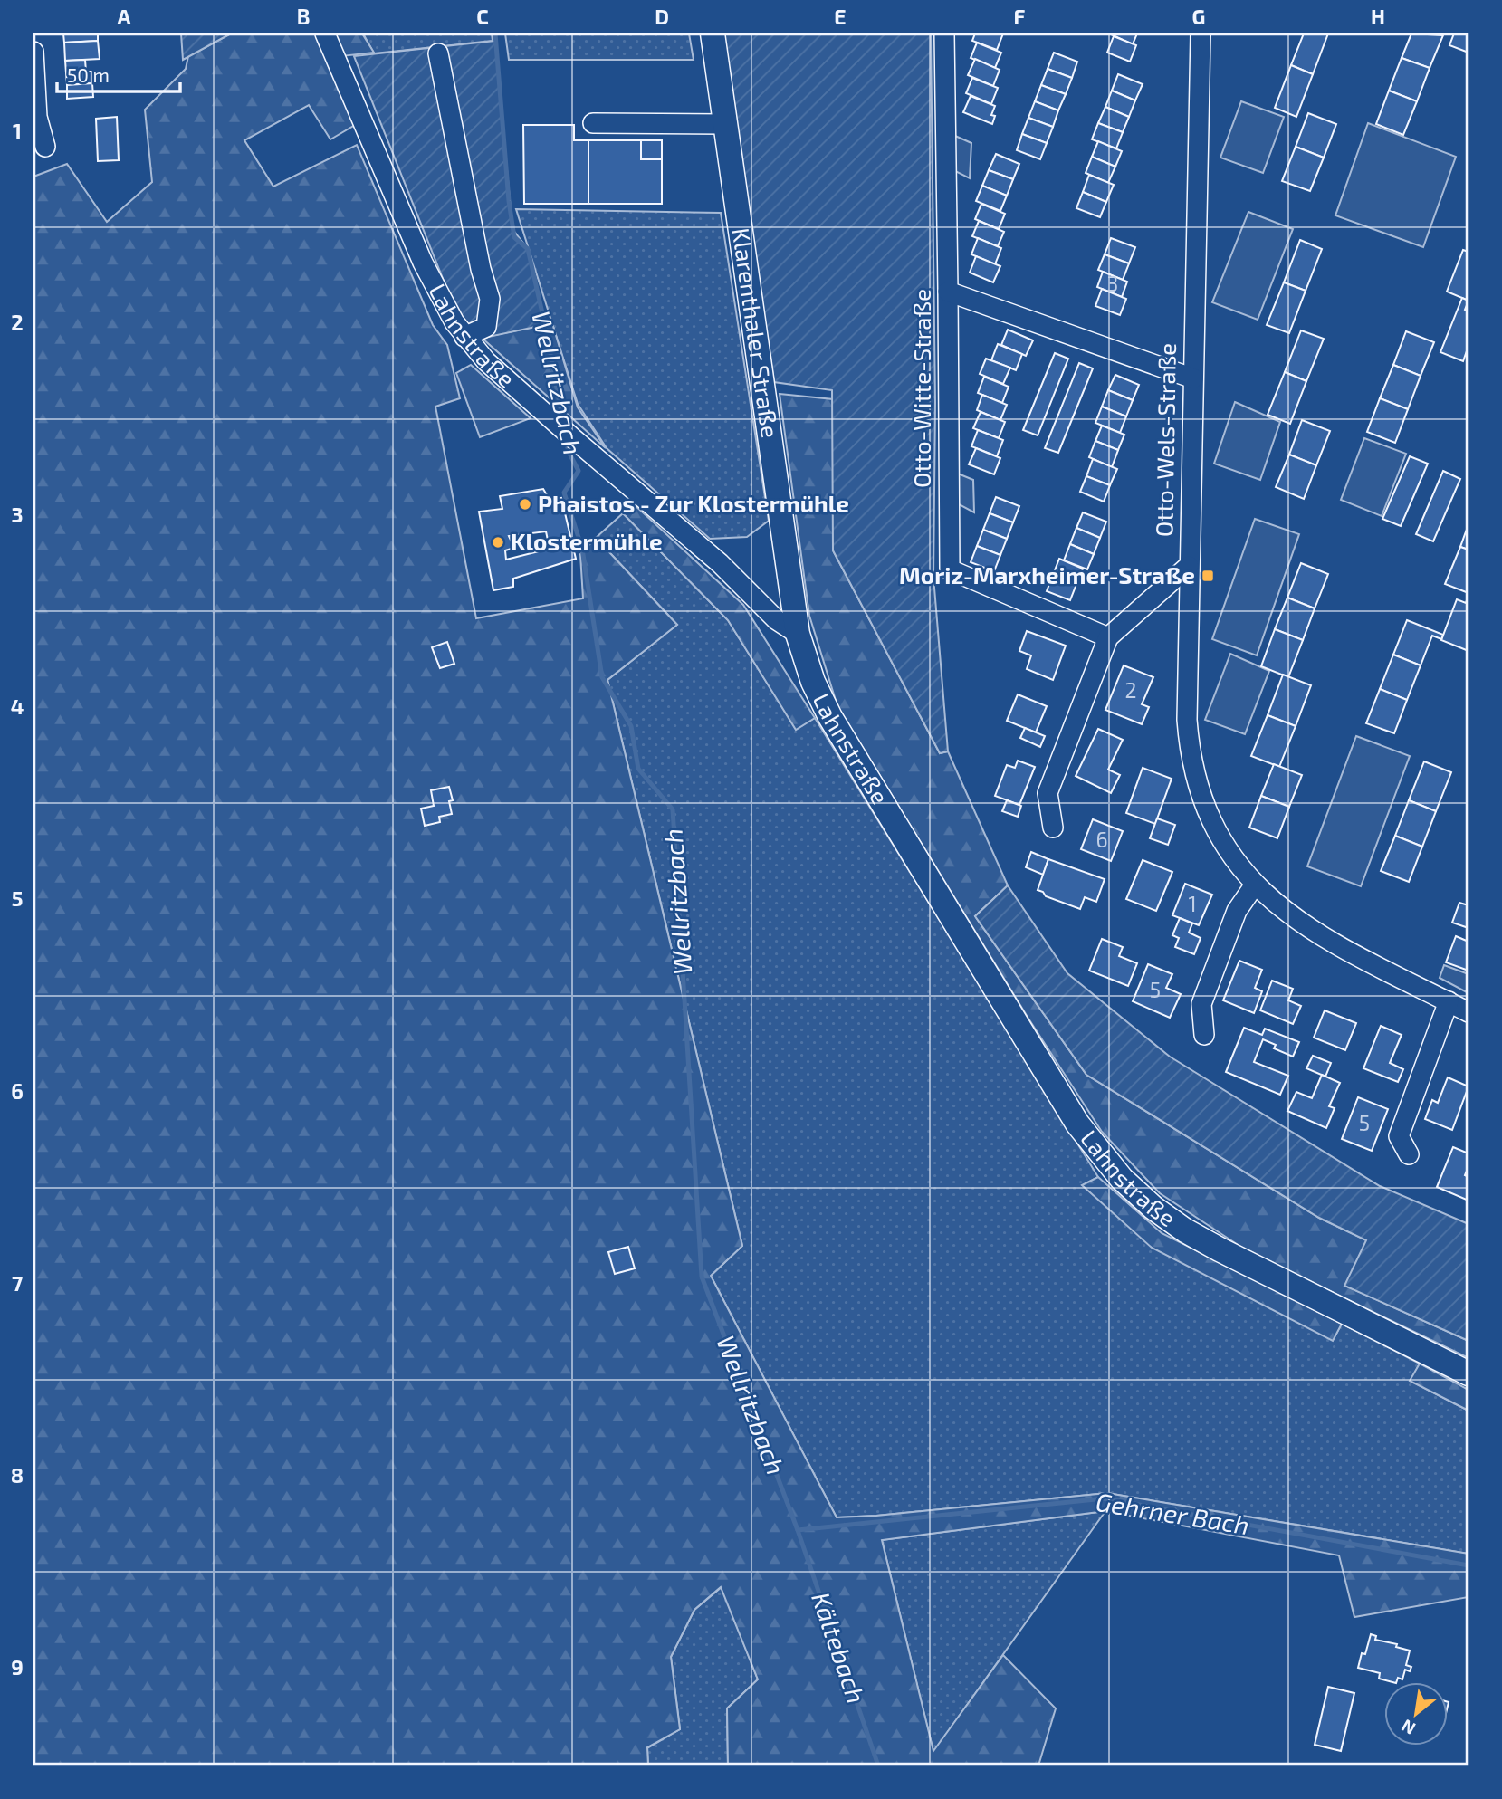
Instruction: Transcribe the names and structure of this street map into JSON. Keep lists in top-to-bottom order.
{
  "streets": {
    "main road": ["Klarenthaler Straße", "Lahnstraße"],
    "street": ["Otto-Witte-Straße", "Otto-Wels-Straße"]
  },
  "crossings": [
    ["Klarenthaler Straße", "Lahnstraße"]
  ],
  "water": ["Wellritzbach", "Gehrner Bach", "Kältebach"],
  "places": {
    "other": ["Phaistos - Zur Klostermühle", "Klostermühle"],
    "transit": ["Moriz-Marxheimer-Straße"]
  },
  "house_numbers": [
    "3",
    "2",
    "6",
    "1",
    "5",
    "5"
  ],
  "scale_bar": "50 m",
  "north": "bottom left",
  "grid": {
    "columns": [
      "A",
      "B",
      "C",
      "D",
      "E",
      "F",
      "G",
      "H"
    ],
    "rows": [
      "1",
      "2",
      "3",
      "4",
      "5",
      "6",
      "7",
      "8",
      "9"
    ]
  }
}
